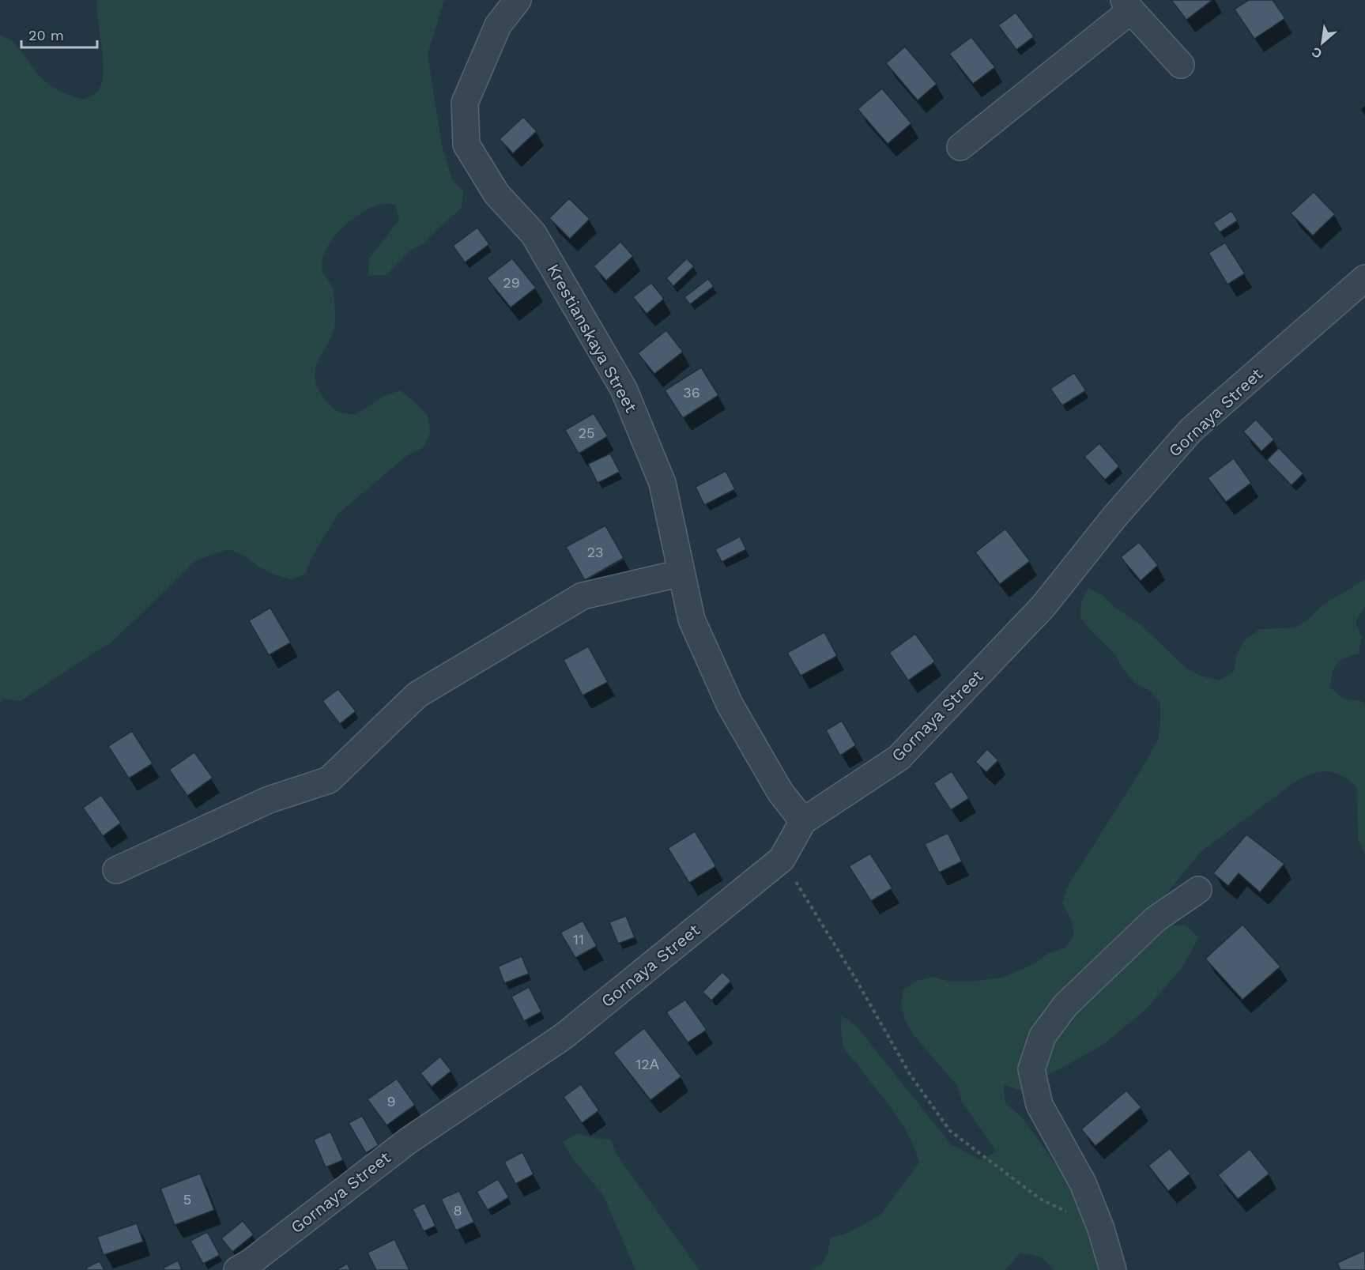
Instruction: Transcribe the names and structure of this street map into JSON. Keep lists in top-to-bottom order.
{
  "streets": {
    "street": ["Krestianskaya Street", "Gornaya Street"]
  },
  "crossings": [
    ["Krestianskaya Street", "Gornaya Street"]
  ],
  "house_numbers": [
    "29",
    "36",
    "25",
    "23",
    "11",
    "12А",
    "9",
    "5",
    "8"
  ],
  "scale_bar": "20 m",
  "north": "bottom left"
}
